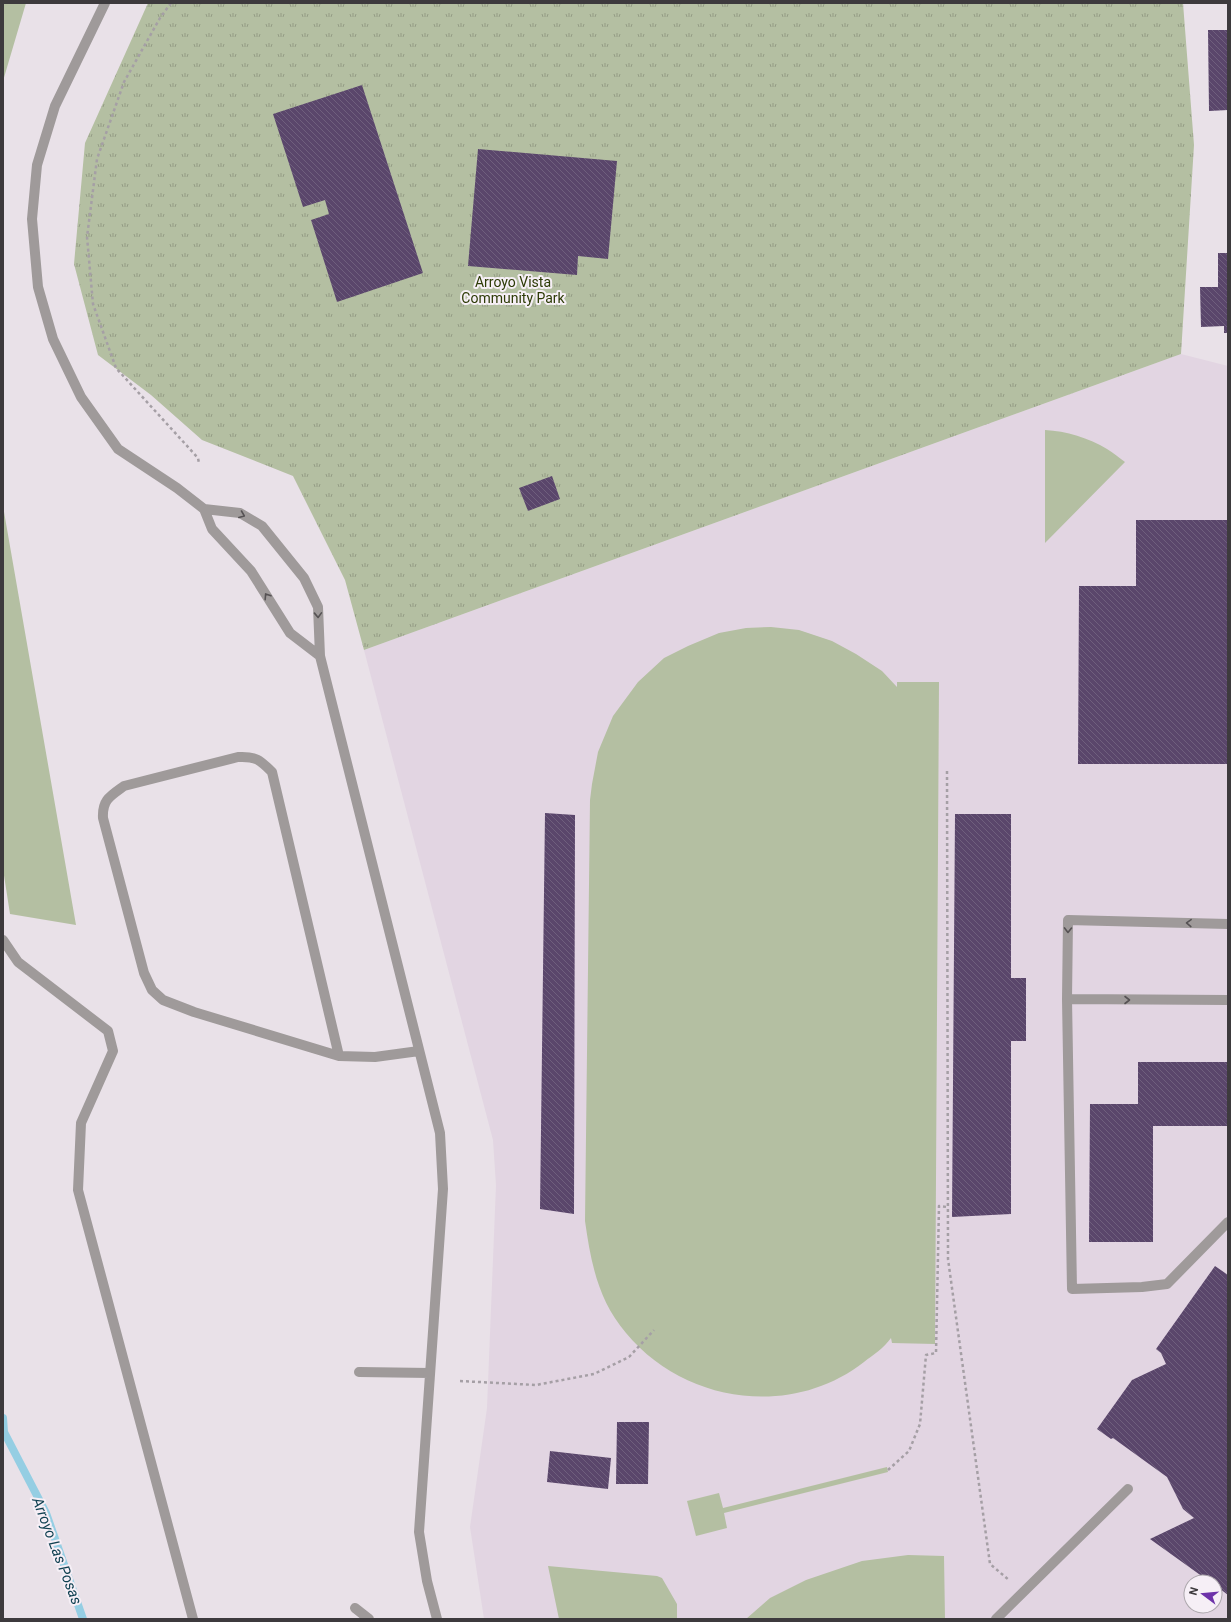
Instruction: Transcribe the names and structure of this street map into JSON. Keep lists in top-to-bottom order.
{
  "water": ["Arroyo Las Posas"],
  "parks": ["Arroyo Vista Community Park"],
  "north": "left"
}
